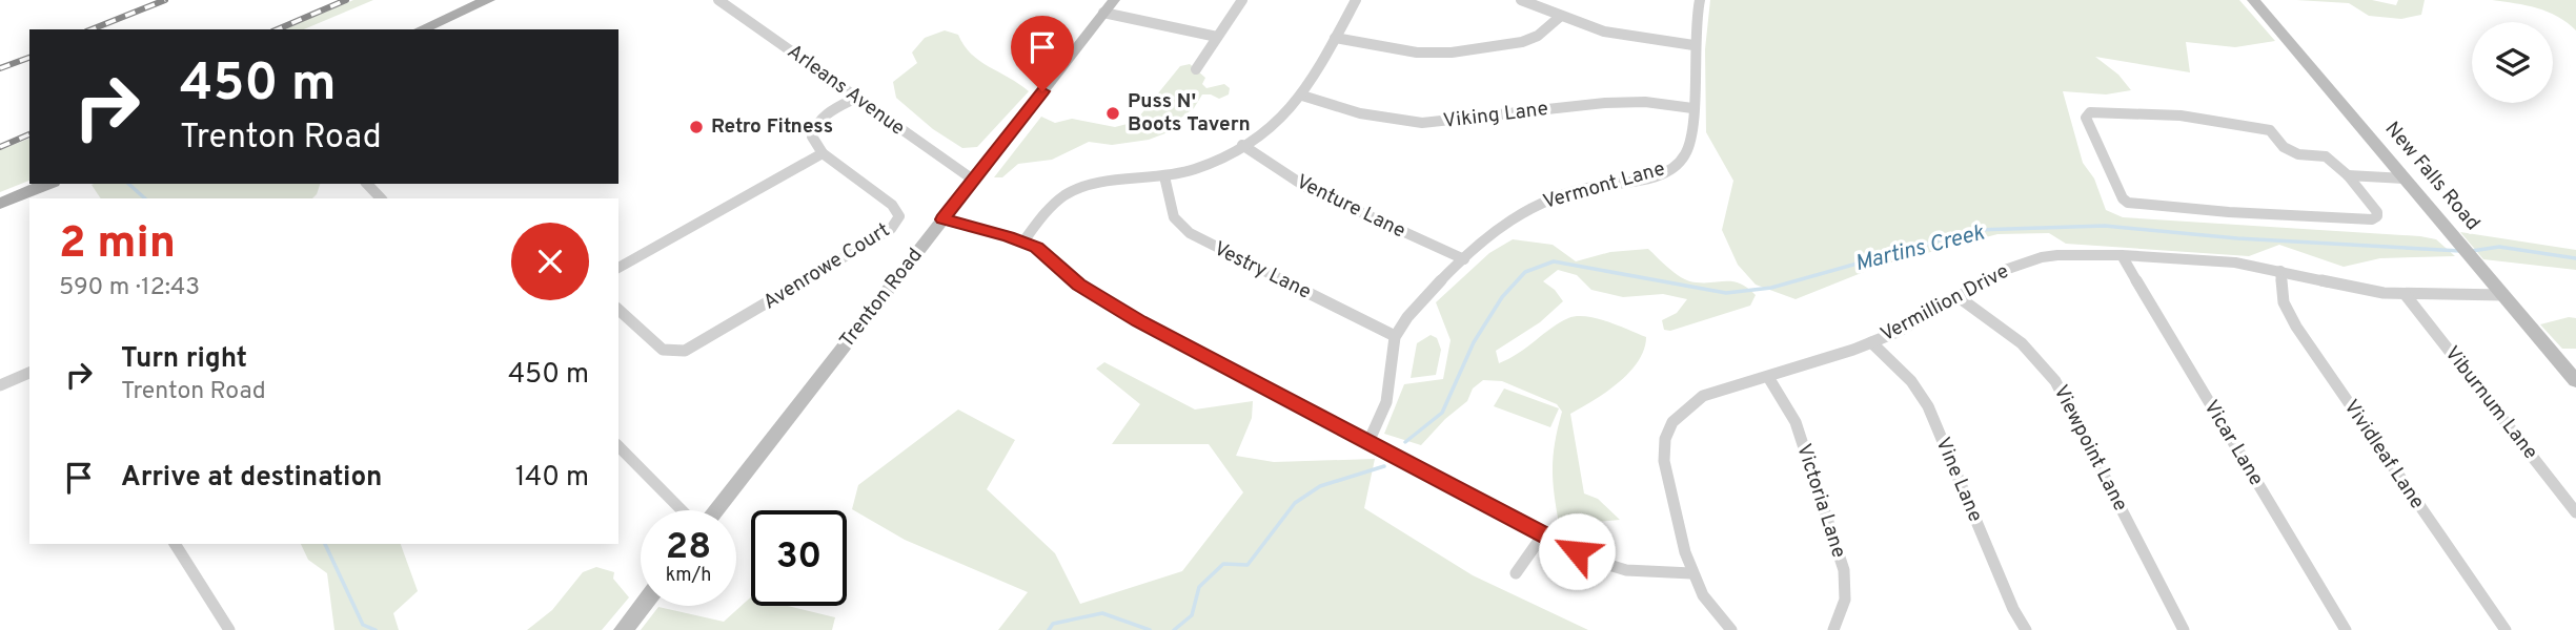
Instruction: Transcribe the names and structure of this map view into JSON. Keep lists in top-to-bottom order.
{
  "streets": {
    "main road": ["New Falls Road", "Trenton Road"],
    "street": [
      "Arleans Avenue",
      "Viking Lane",
      "Vermont Lane",
      "Venture Lane",
      "Avenrowe Court",
      "Vestry Lane",
      "Vermillion Drive",
      "Viburnum Lane",
      "Vicar Lane",
      "Viewpoint Lane",
      "Vividleaf Lane",
      "Vine Lane",
      "Victoria Lane"
    ]
  },
  "crossings": [
    ["Arleans Avenue", "Trenton Road"],
    ["Viking Lane", "Vermont Lane"],
    ["New Falls Road", "Vermillion Drive"],
    ["Vermont Lane", "Venture Lane"],
    ["Vermont Lane", "Vestry Lane"],
    ["Vermillion Drive", "Viburnum Lane"],
    ["Vermillion Drive", "Vicar Lane"],
    ["Vermillion Drive", "Viewpoint Lane"],
    ["Vermillion Drive", "Vividleaf Lane"],
    ["Vermillion Drive", "Vine Lane"],
    ["Vermillion Drive", "Victoria Lane"]
  ],
  "water": ["Martins Creek"],
  "places": ["Puss N' Boots Tavern", "Retro Fitness"],
  "page": {
    "turn": ["450 m", "Trenton Road"],
    "heading": ["2 min", "590 m · 12:43"],
    "list": [
      {
        "name": "Turn right",
        "note": "Trenton Road",
        "value": "450 m"
      },
      {
        "name": "Arrive at destination",
        "value": "140 m"
      }
    ],
    "speed": "28 km/h",
    "limit": "30"
  }
}
